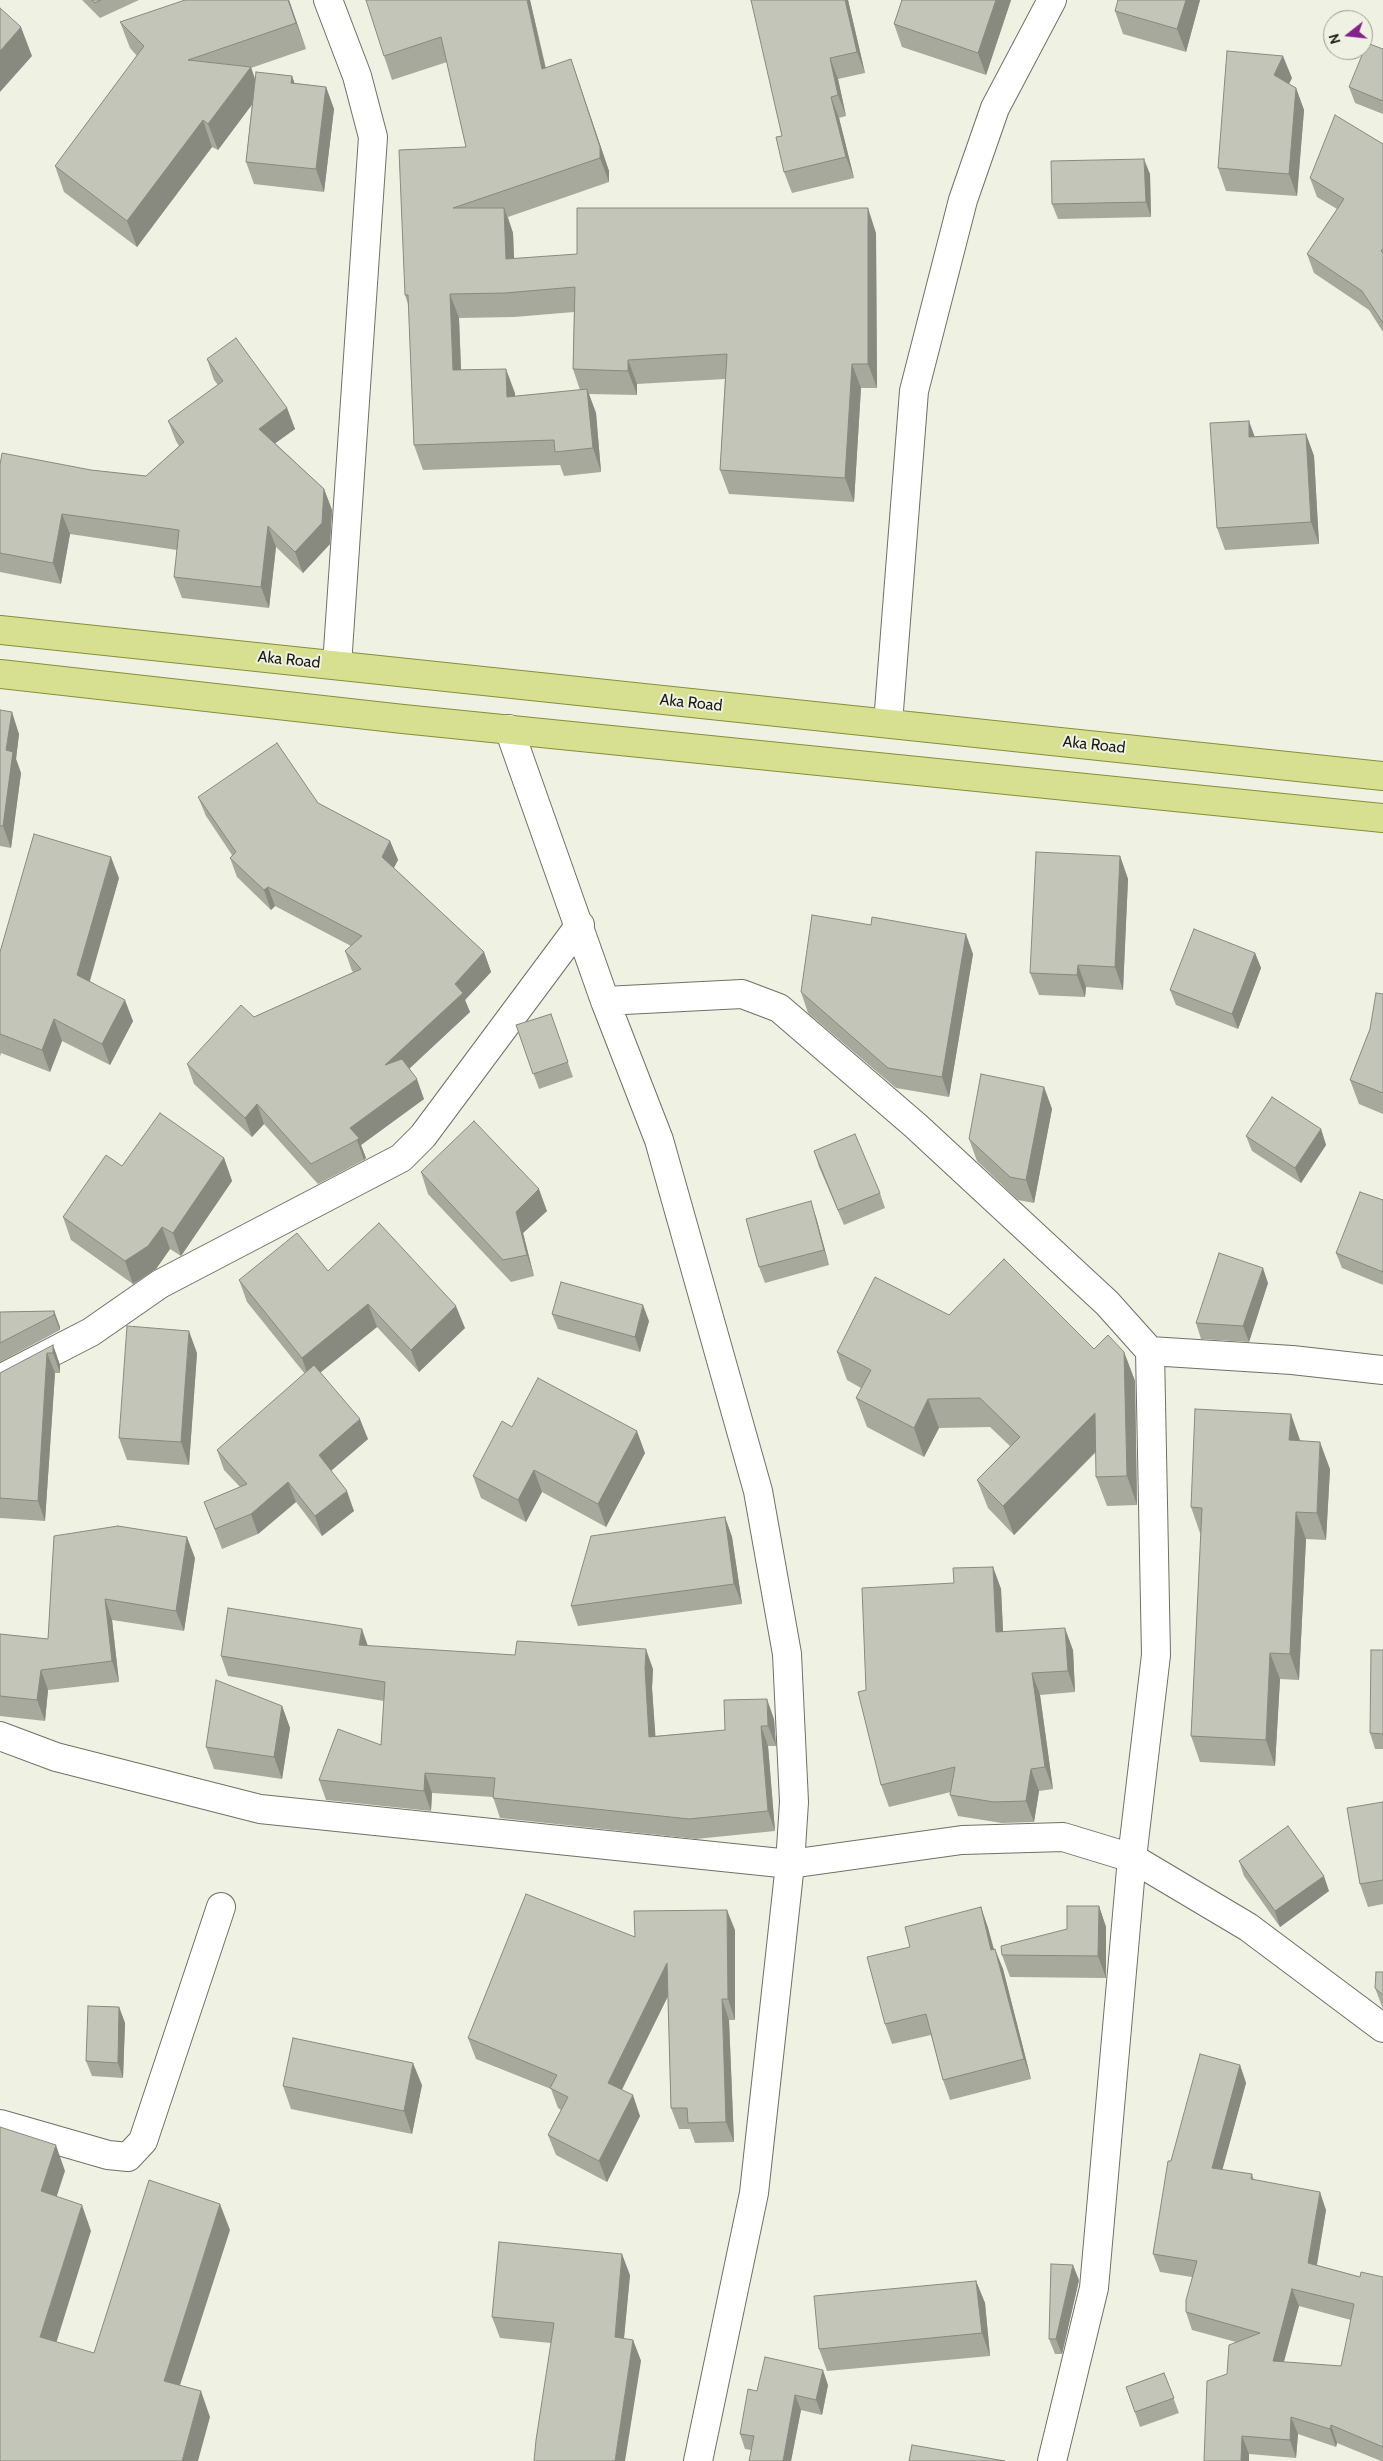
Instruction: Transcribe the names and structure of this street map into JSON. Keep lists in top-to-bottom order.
{
  "streets": {
    "main road": ["Aka Road"]
  },
  "north": "left"
}
